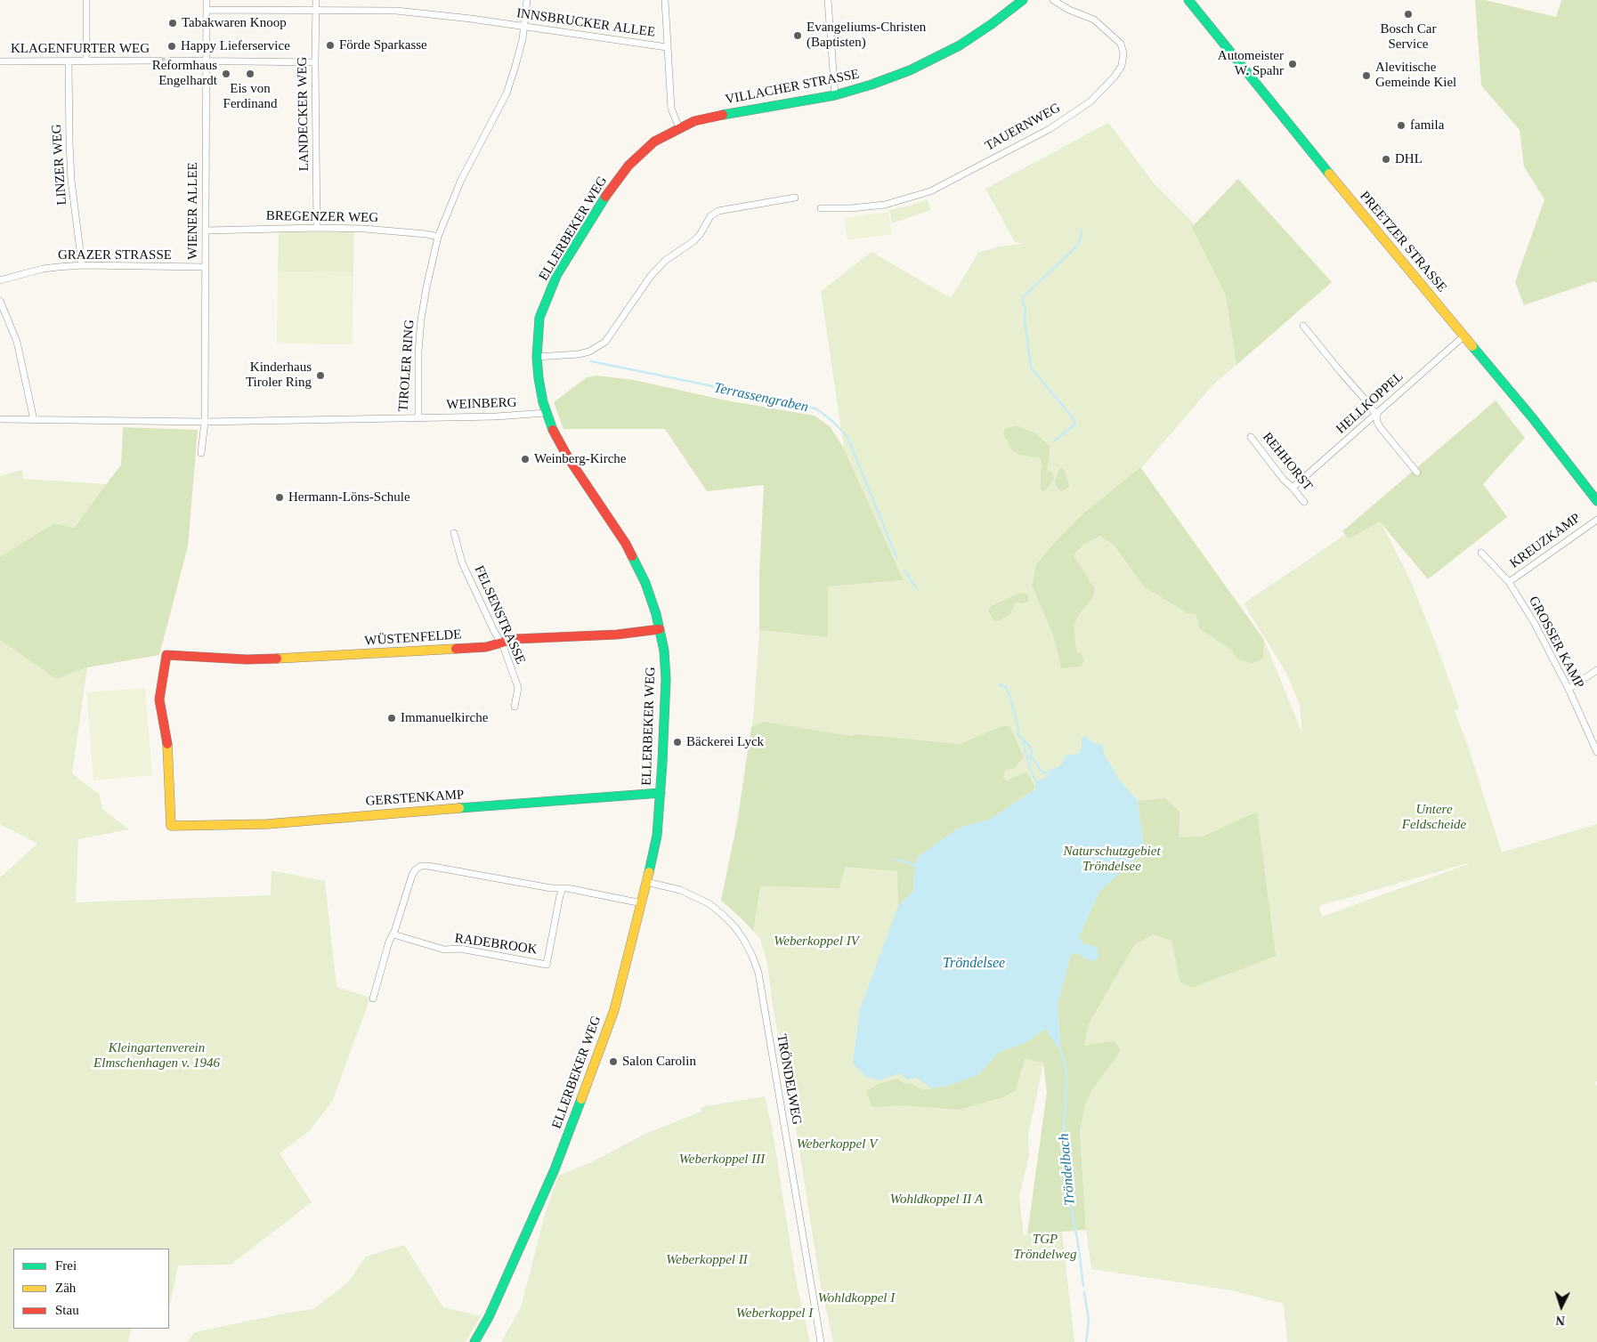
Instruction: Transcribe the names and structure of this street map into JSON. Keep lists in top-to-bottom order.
{
  "streets": {
    "street": [
      "INNSBRUCKER ALLEE",
      "KLAGENFURTER WEG",
      "VILLACHER STRASSE",
      "LANDECKER WEG",
      "TAUERNWEG",
      "LINZER WEG",
      "WIENER ALLEE",
      "BREGENZER WEG",
      "ELLERBEKER WEG",
      "PREETZER STRASSE",
      "GRAZER STRASSE",
      "TIROLER RING",
      "HELLKOPPEL",
      "WEINBERG",
      "REHHORST",
      "KREUZKAMP",
      "FELSENSTRASSE",
      "WÜSTENFELDE",
      "GROSSER KAMP",
      "GERSTENKAMP",
      "RADEBROOK",
      "TRÖNDELWEG"
    ]
  },
  "crossings": [
    ["INNSBRUCKER ALLEE", "LANDECKER WEG"],
    ["INNSBRUCKER ALLEE", "WIENER ALLEE"],
    ["INNSBRUCKER ALLEE", "TIROLER RING"],
    ["KLAGENFURTER WEG", "LINZER WEG"],
    ["VILLACHER STRASSE", "ELLERBEKER WEG"],
    ["LANDECKER WEG", "BREGENZER WEG"],
    ["LINZER WEG", "GRAZER STRASSE"],
    ["WIENER ALLEE", "BREGENZER WEG"],
    ["WIENER ALLEE", "GRAZER STRASSE"],
    ["WIENER ALLEE", "TIROLER RING"],
    ["BREGENZER WEG", "TIROLER RING"],
    ["ELLERBEKER WEG", "WEINBERG"],
    ["ELLERBEKER WEG", "WÜSTENFELDE"],
    ["ELLERBEKER WEG", "GERSTENKAMP"],
    ["ELLERBEKER WEG", "TRÖNDELWEG"],
    ["PREETZER STRASSE", "HELLKOPPEL"],
    ["TIROLER RING", "WEINBERG"],
    ["HELLKOPPEL", "REHHORST"],
    ["KREUZKAMP", "GROSSER KAMP"],
    ["FELSENSTRASSE", "WÜSTENFELDE"],
    ["WÜSTENFELDE", "GERSTENKAMP"]
  ],
  "water": ["Terrassengraben", "Tröndelsee", "Tröndelbach"],
  "parks": [
    "Untere Feldscheide",
    "Naturschutzgebiet Tröndelsee",
    "Weberkoppel IV",
    "Kleingartenverein Elmschenhagen v. 1946",
    "Weberkoppel V",
    "Weberkoppel III",
    "Wohldkoppel II A",
    "TGP Tröndelweg",
    "Weberkoppel II",
    "Wohldkoppel I",
    "Weberkoppel I"
  ],
  "places": [
    "Bosch Car Service",
    "Tabakwaren Knoop",
    "Evangeliums-Christen (Baptisten)",
    "Förde Sparkasse",
    "Happy Lieferservice",
    "Automeister W. Spahr",
    "Reformhaus Engelhardt",
    "Eis von Ferdinand",
    "Alevitische Gemeinde Kiel",
    "famila",
    "DHL",
    "Kinderhaus Tiroler Ring",
    "Weinberg-Kirche",
    "Hermann-Löns-Schule",
    "Immanuelkirche",
    "Bäckerei Lyck",
    "Salon Carolin"
  ],
  "legend": ["Frei", "Zäh", "Stau"],
  "north": "bottom"
}
